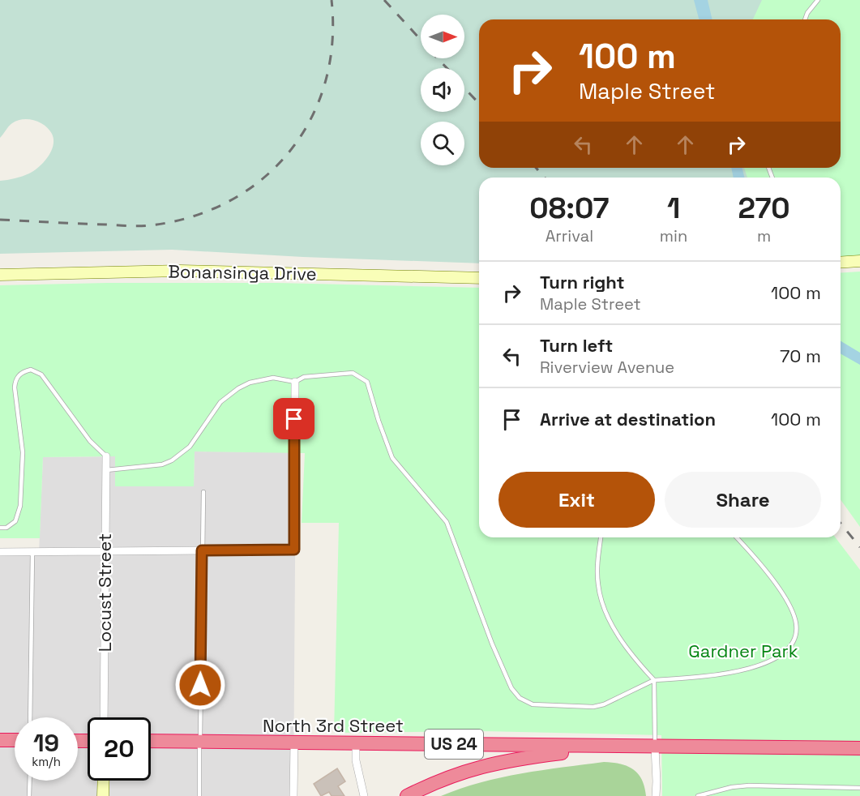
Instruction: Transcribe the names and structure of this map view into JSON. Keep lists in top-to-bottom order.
{
  "streets": {
    "highway": ["North 3rd Street", "US 24"],
    "street": ["Bonansinga Drive", "Locust Street"]
  },
  "crossings": [
    ["North 3rd Street", "US 24"]
  ],
  "parks": ["Gardner Park"],
  "north": "right",
  "page": {
    "turn": ["100 m", "Maple Street"],
    "eta": [
      "08:07",
      "Arrival",
      "1",
      "min",
      "270",
      "m"
    ],
    "list": [
      {
        "name": "Turn right",
        "note": "Maple Street",
        "value": "100 m"
      },
      {
        "name": "Turn left",
        "note": "Riverview Avenue",
        "value": "70 m"
      },
      {
        "name": "Arrive at destination",
        "value": "100 m"
      }
    ],
    "buttons": ["Exit", "Share"],
    "speed": "19 km/h",
    "limit": "20"
  }
}
